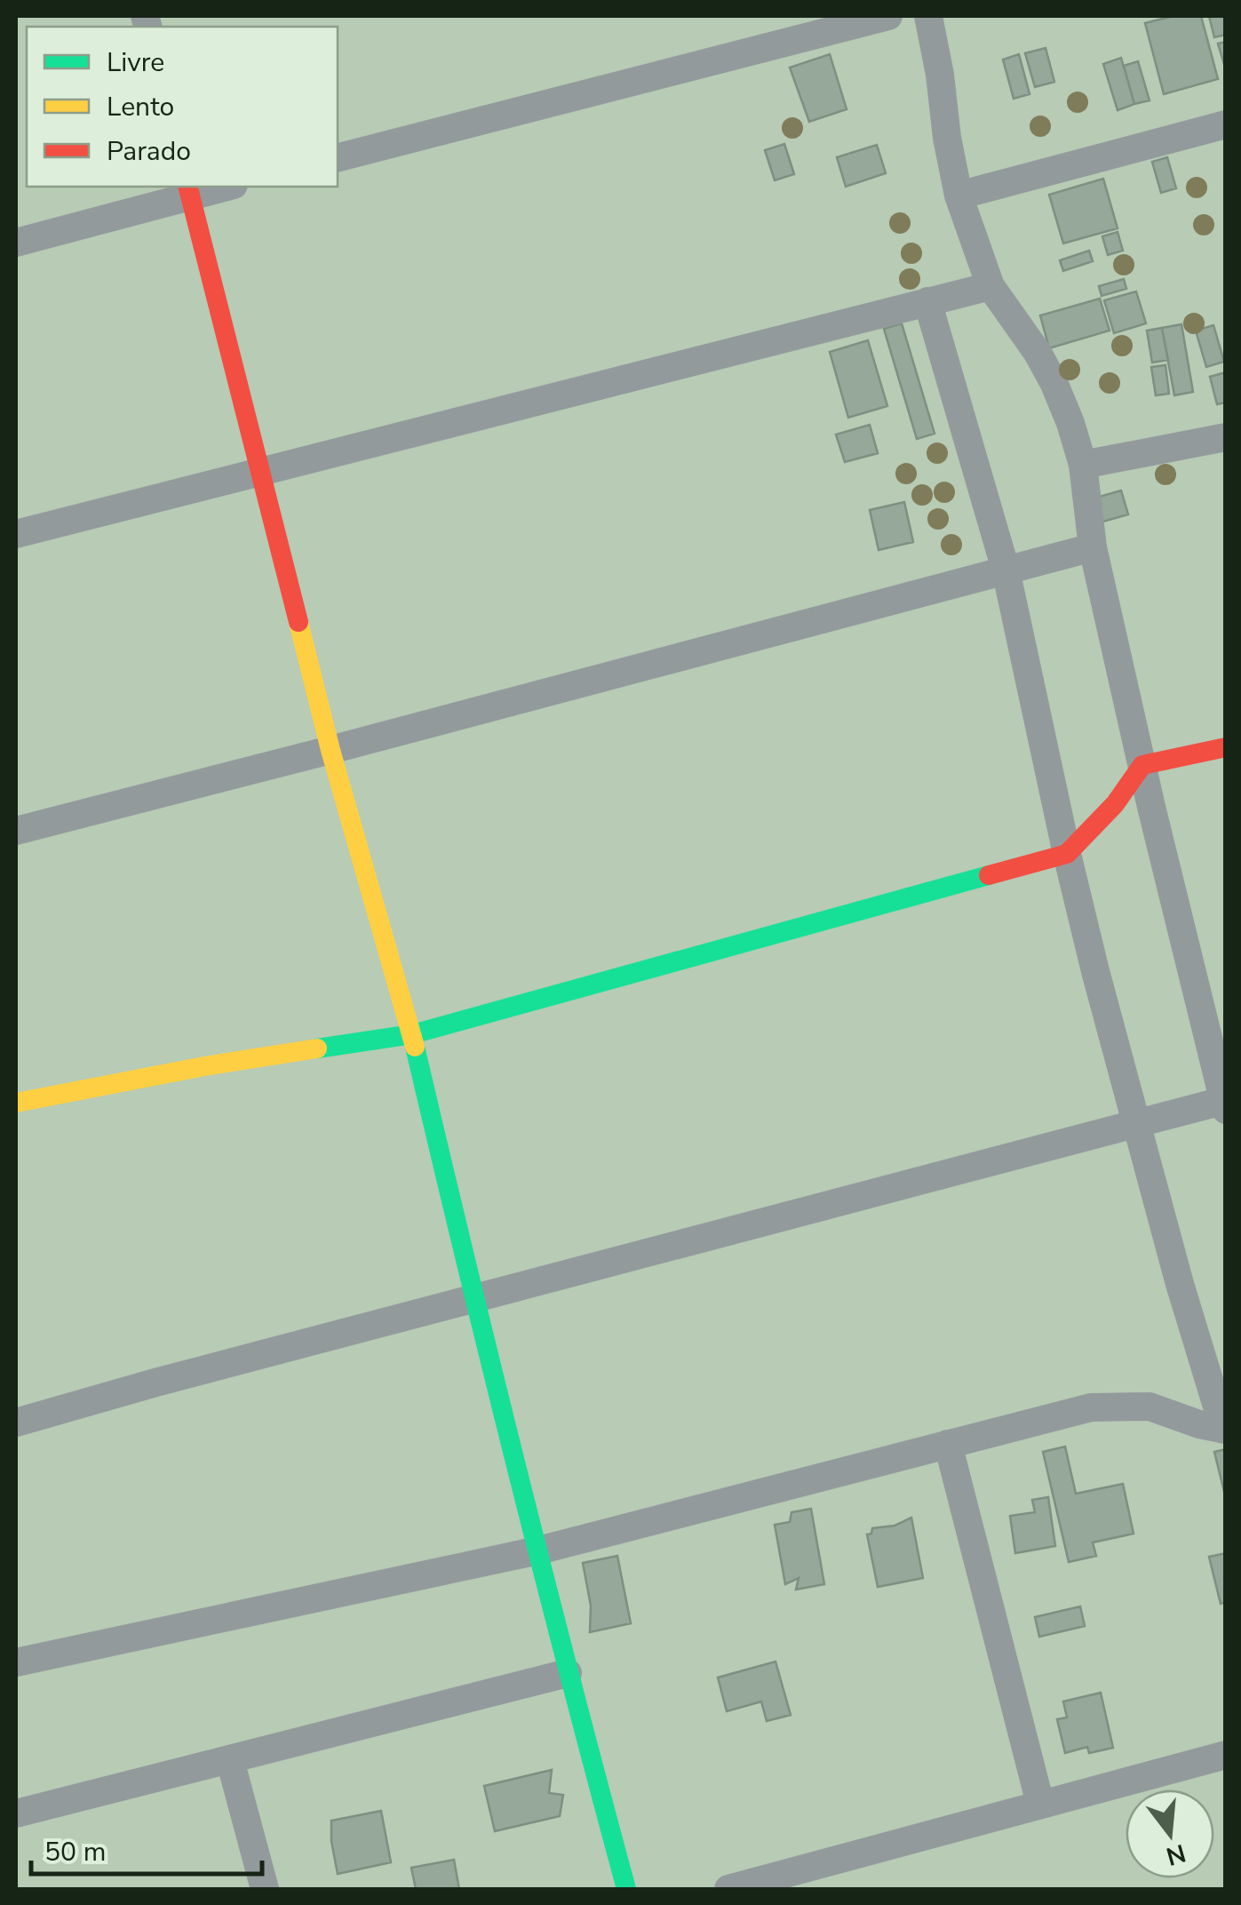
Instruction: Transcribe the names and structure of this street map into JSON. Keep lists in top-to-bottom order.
{
  "legend": ["Livre", "Lento", "Parado"],
  "scale_bar": "50 m",
  "north": "bottom"
}
